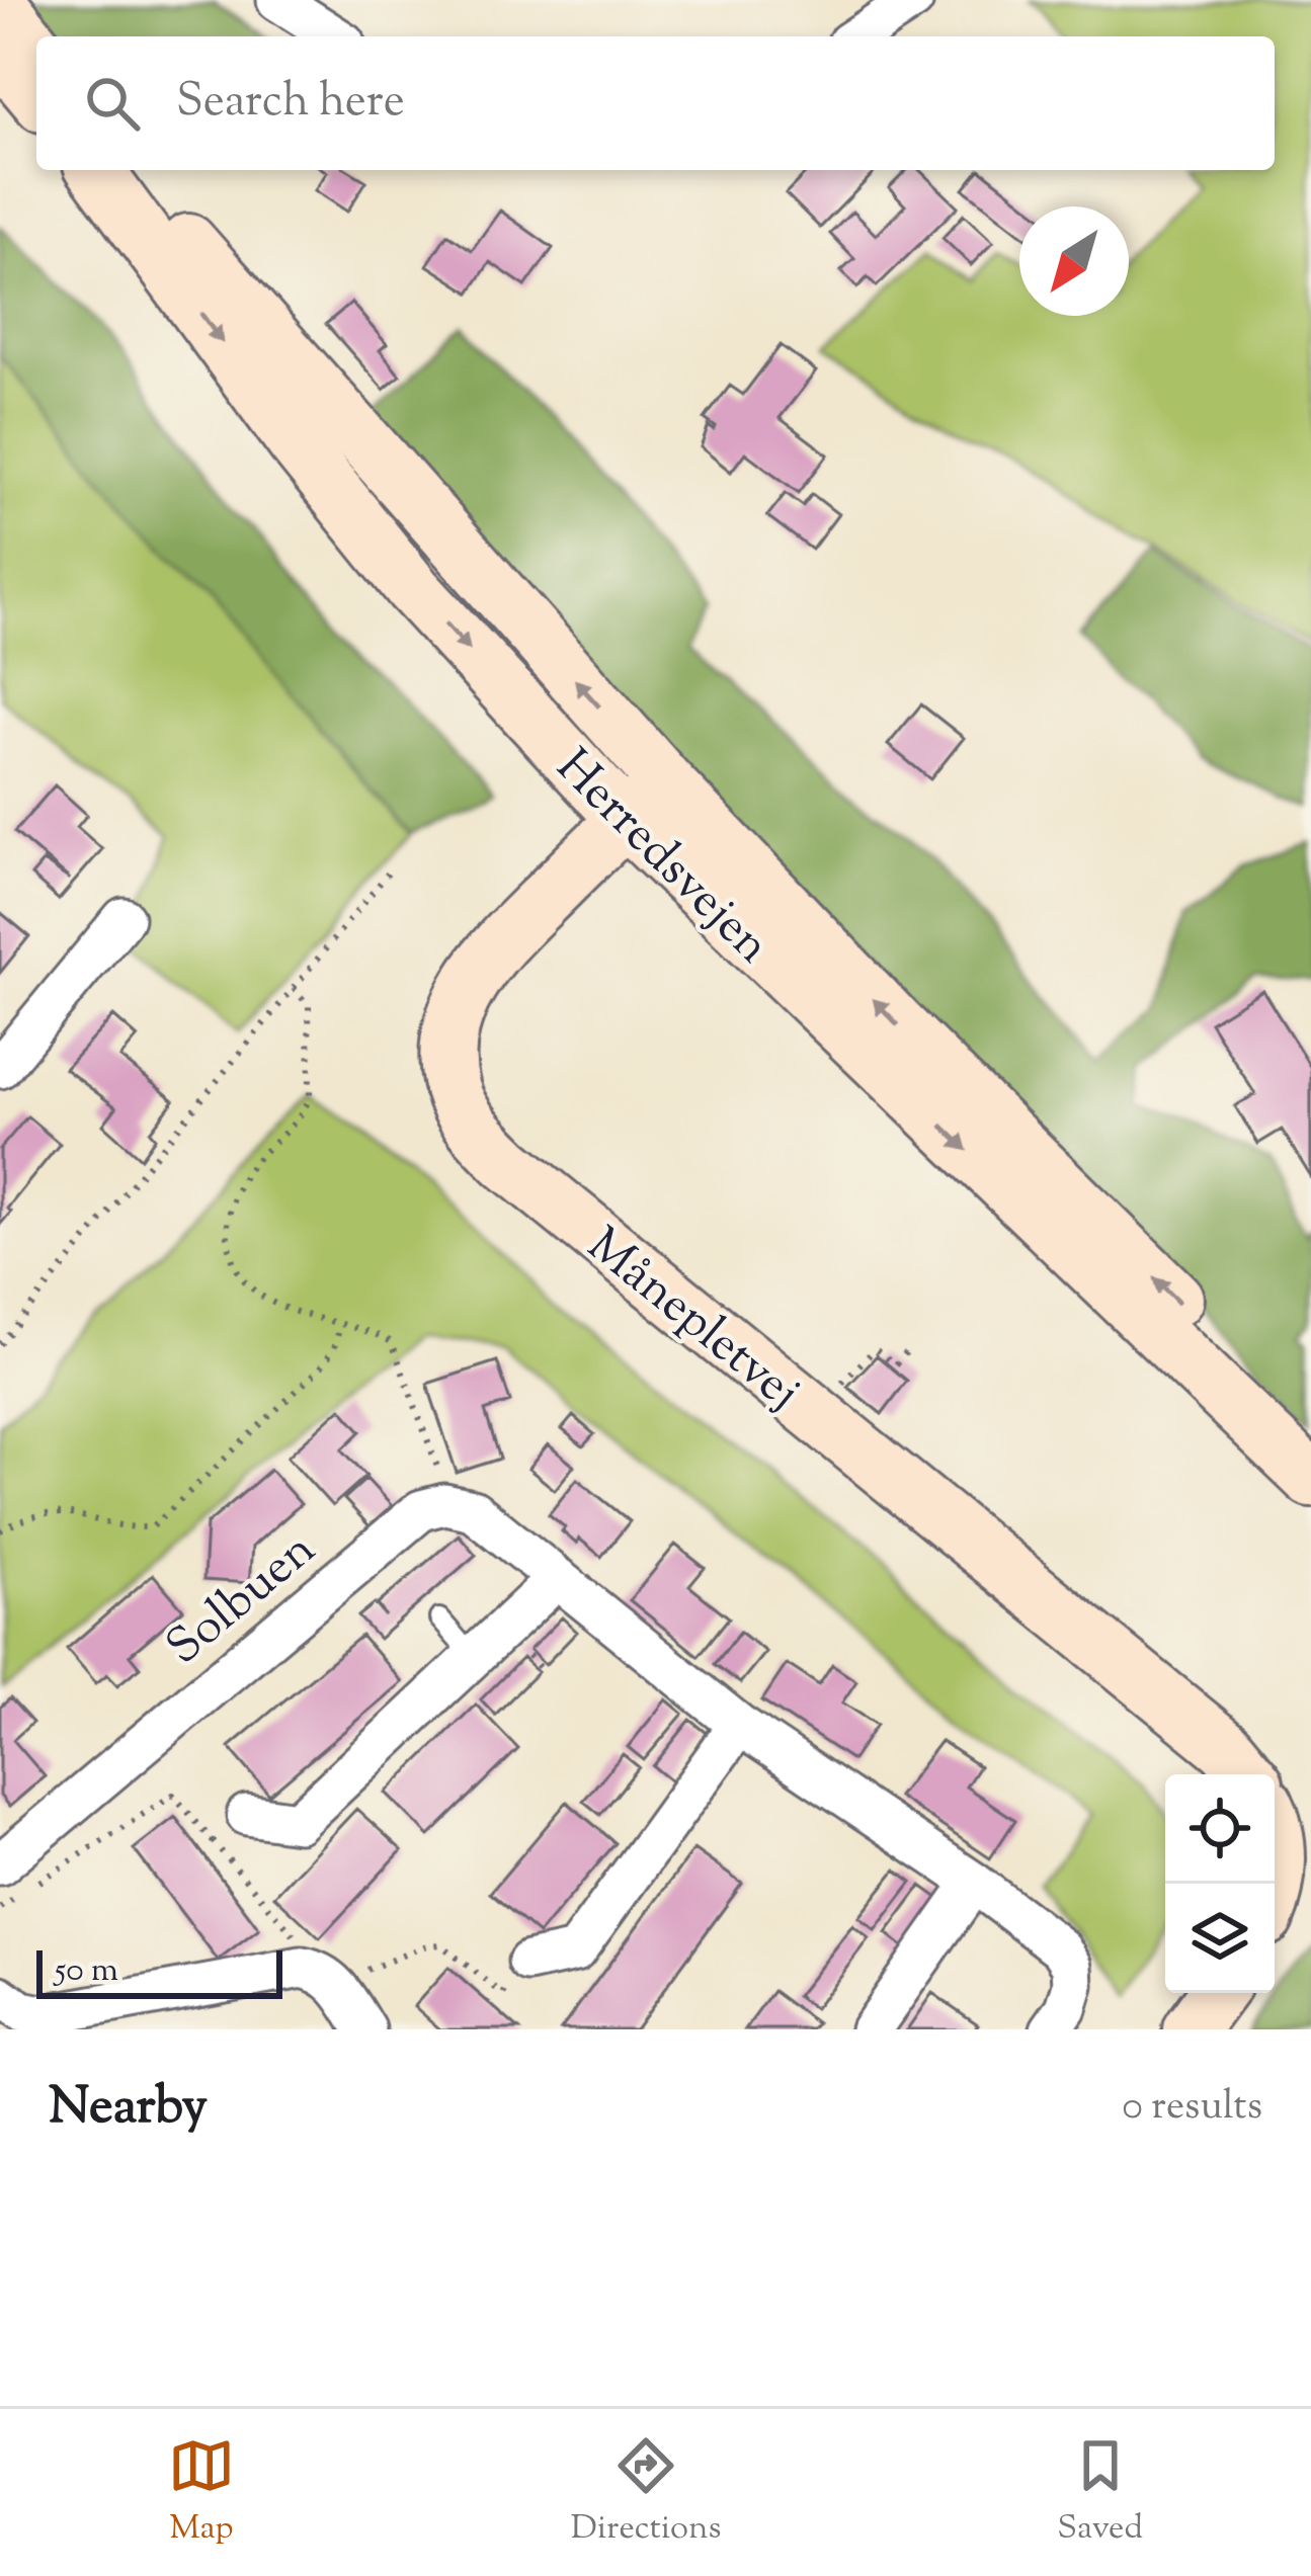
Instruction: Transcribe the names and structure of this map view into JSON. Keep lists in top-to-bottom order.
{
  "streets": {
    "street": ["Herredsvejen", "Månepletvej", "Solbuen"]
  },
  "crossings": [
    ["Herredsvejen", "Månepletvej"]
  ],
  "scale_bar": "50 m",
  "north": "bottom left",
  "page": {
    "search": "Search here",
    "scale": "50 m",
    "heading": ["Nearby", "0 results"],
    "nav": ["Map", "Directions", "Saved"]
  }
}
